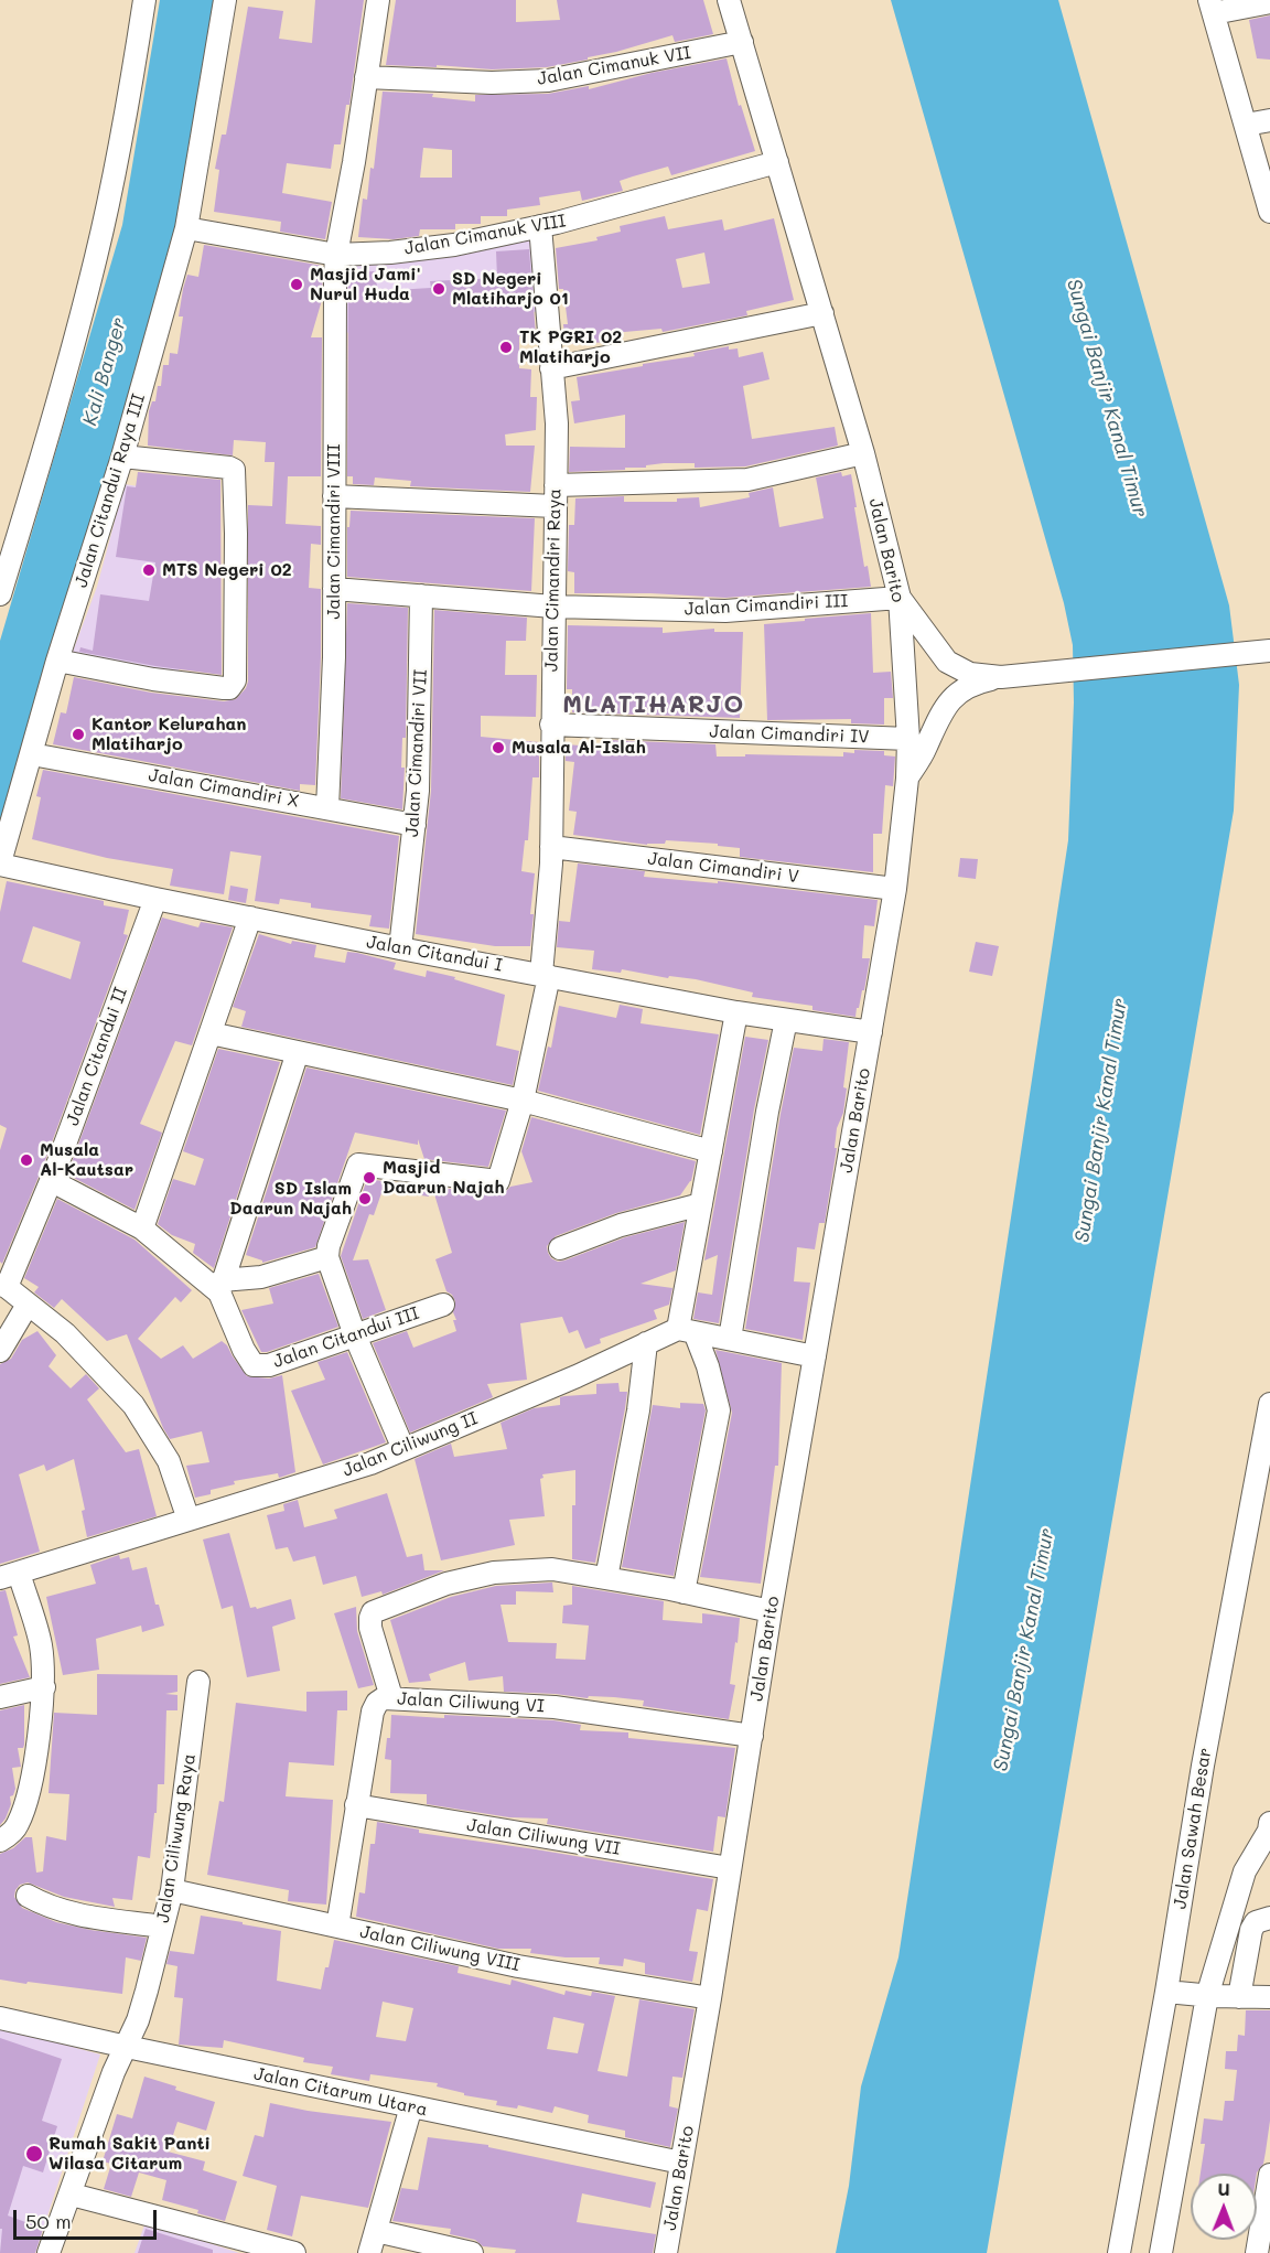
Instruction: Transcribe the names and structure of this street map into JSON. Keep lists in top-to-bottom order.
{
  "streets": {
    "street": [
      "Jalan Cimanuk VII",
      "Jalan Cimanuk VIII",
      "Jalan Citandui Raya III",
      "Jalan Cimandiri VIII",
      "Jalan Barito",
      "Jalan Cimandiri Raya",
      "Jalan Cimandiri III",
      "Jalan Cimandiri IV",
      "Jalan Cimandiri VII",
      "Jalan Cimandiri X",
      "Jalan Cimandiri V",
      "Jalan Citandui I",
      "Jalan Citandui II",
      "Jalan Citandui III",
      "Jalan Ciliwung II",
      "Jalan Ciliwung VI",
      "Jalan Sawah Besar",
      "Jalan Ciliwung VII",
      "Jalan Ciliwung Raya",
      "Jalan Ciliwung VIII",
      "Jalan Citarum Utara"
    ]
  },
  "crossings": [
    ["Jalan Cimanuk VII", "Jalan Cimandiri VIII"],
    ["Jalan Cimanuk VII", "Jalan Barito"],
    ["Jalan Cimanuk VIII", "Jalan Citandui Raya III"],
    ["Jalan Cimanuk VIII", "Jalan Cimandiri VIII"],
    ["Jalan Cimanuk VIII", "Jalan Barito"],
    ["Jalan Cimanuk VIII", "Jalan Cimandiri Raya"],
    ["Jalan Citandui Raya III", "Jalan Cimandiri X"],
    ["Jalan Citandui Raya III", "Jalan Citandui I"],
    ["Jalan Cimandiri VIII", "Jalan Cimandiri III"],
    ["Jalan Cimandiri VIII", "Jalan Cimandiri X"],
    ["Jalan Barito", "Jalan Cimandiri III"],
    ["Jalan Barito", "Jalan Cimandiri IV"],
    ["Jalan Barito", "Jalan Cimandiri V"],
    ["Jalan Barito", "Jalan Citandui I"],
    ["Jalan Barito", "Jalan Ciliwung VI"],
    ["Jalan Barito", "Jalan Ciliwung VII"],
    ["Jalan Barito", "Jalan Ciliwung VIII"],
    ["Jalan Barito", "Jalan Citarum Utara"],
    ["Jalan Cimandiri Raya", "Jalan Cimandiri III"],
    ["Jalan Cimandiri Raya", "Jalan Cimandiri IV"],
    ["Jalan Cimandiri Raya", "Jalan Cimandiri V"],
    ["Jalan Cimandiri Raya", "Jalan Citandui I"],
    ["Jalan Cimandiri III", "Jalan Cimandiri VII"],
    ["Jalan Cimandiri VII", "Jalan Cimandiri X"],
    ["Jalan Cimandiri VII", "Jalan Citandui I"],
    ["Jalan Citandui I", "Jalan Citandui II"],
    ["Jalan Citandui II", "Jalan Citandui III"],
    ["Jalan Ciliwung VI", "Jalan Ciliwung VII"],
    ["Jalan Ciliwung VI", "Jalan Ciliwung VIII"],
    ["Jalan Ciliwung Raya", "Jalan Ciliwung VIII"],
    ["Jalan Ciliwung Raya", "Jalan Citarum Utara"]
  ],
  "districts": ["MLATIHARJO"],
  "water": ["Kali Banger", "Sungai Banjir Kanal Timur"],
  "places": [
    "Masjid Jami' Nurul Huda",
    "SD Negeri Mlatiharjo 01",
    "TK PGRI 02 Mlatiharjo",
    "MTS Negeri 02",
    "Kantor Kelurahan Mlatiharjo",
    "Musala Al-Islah",
    "Musala Al-Kautsar",
    "Masjid Daarun Najah",
    "SD Islam Daarun Najah",
    "Rumah Sakit Panti Wilasa Citarum"
  ],
  "scale_bar": "50 m",
  "north": "top"
}
